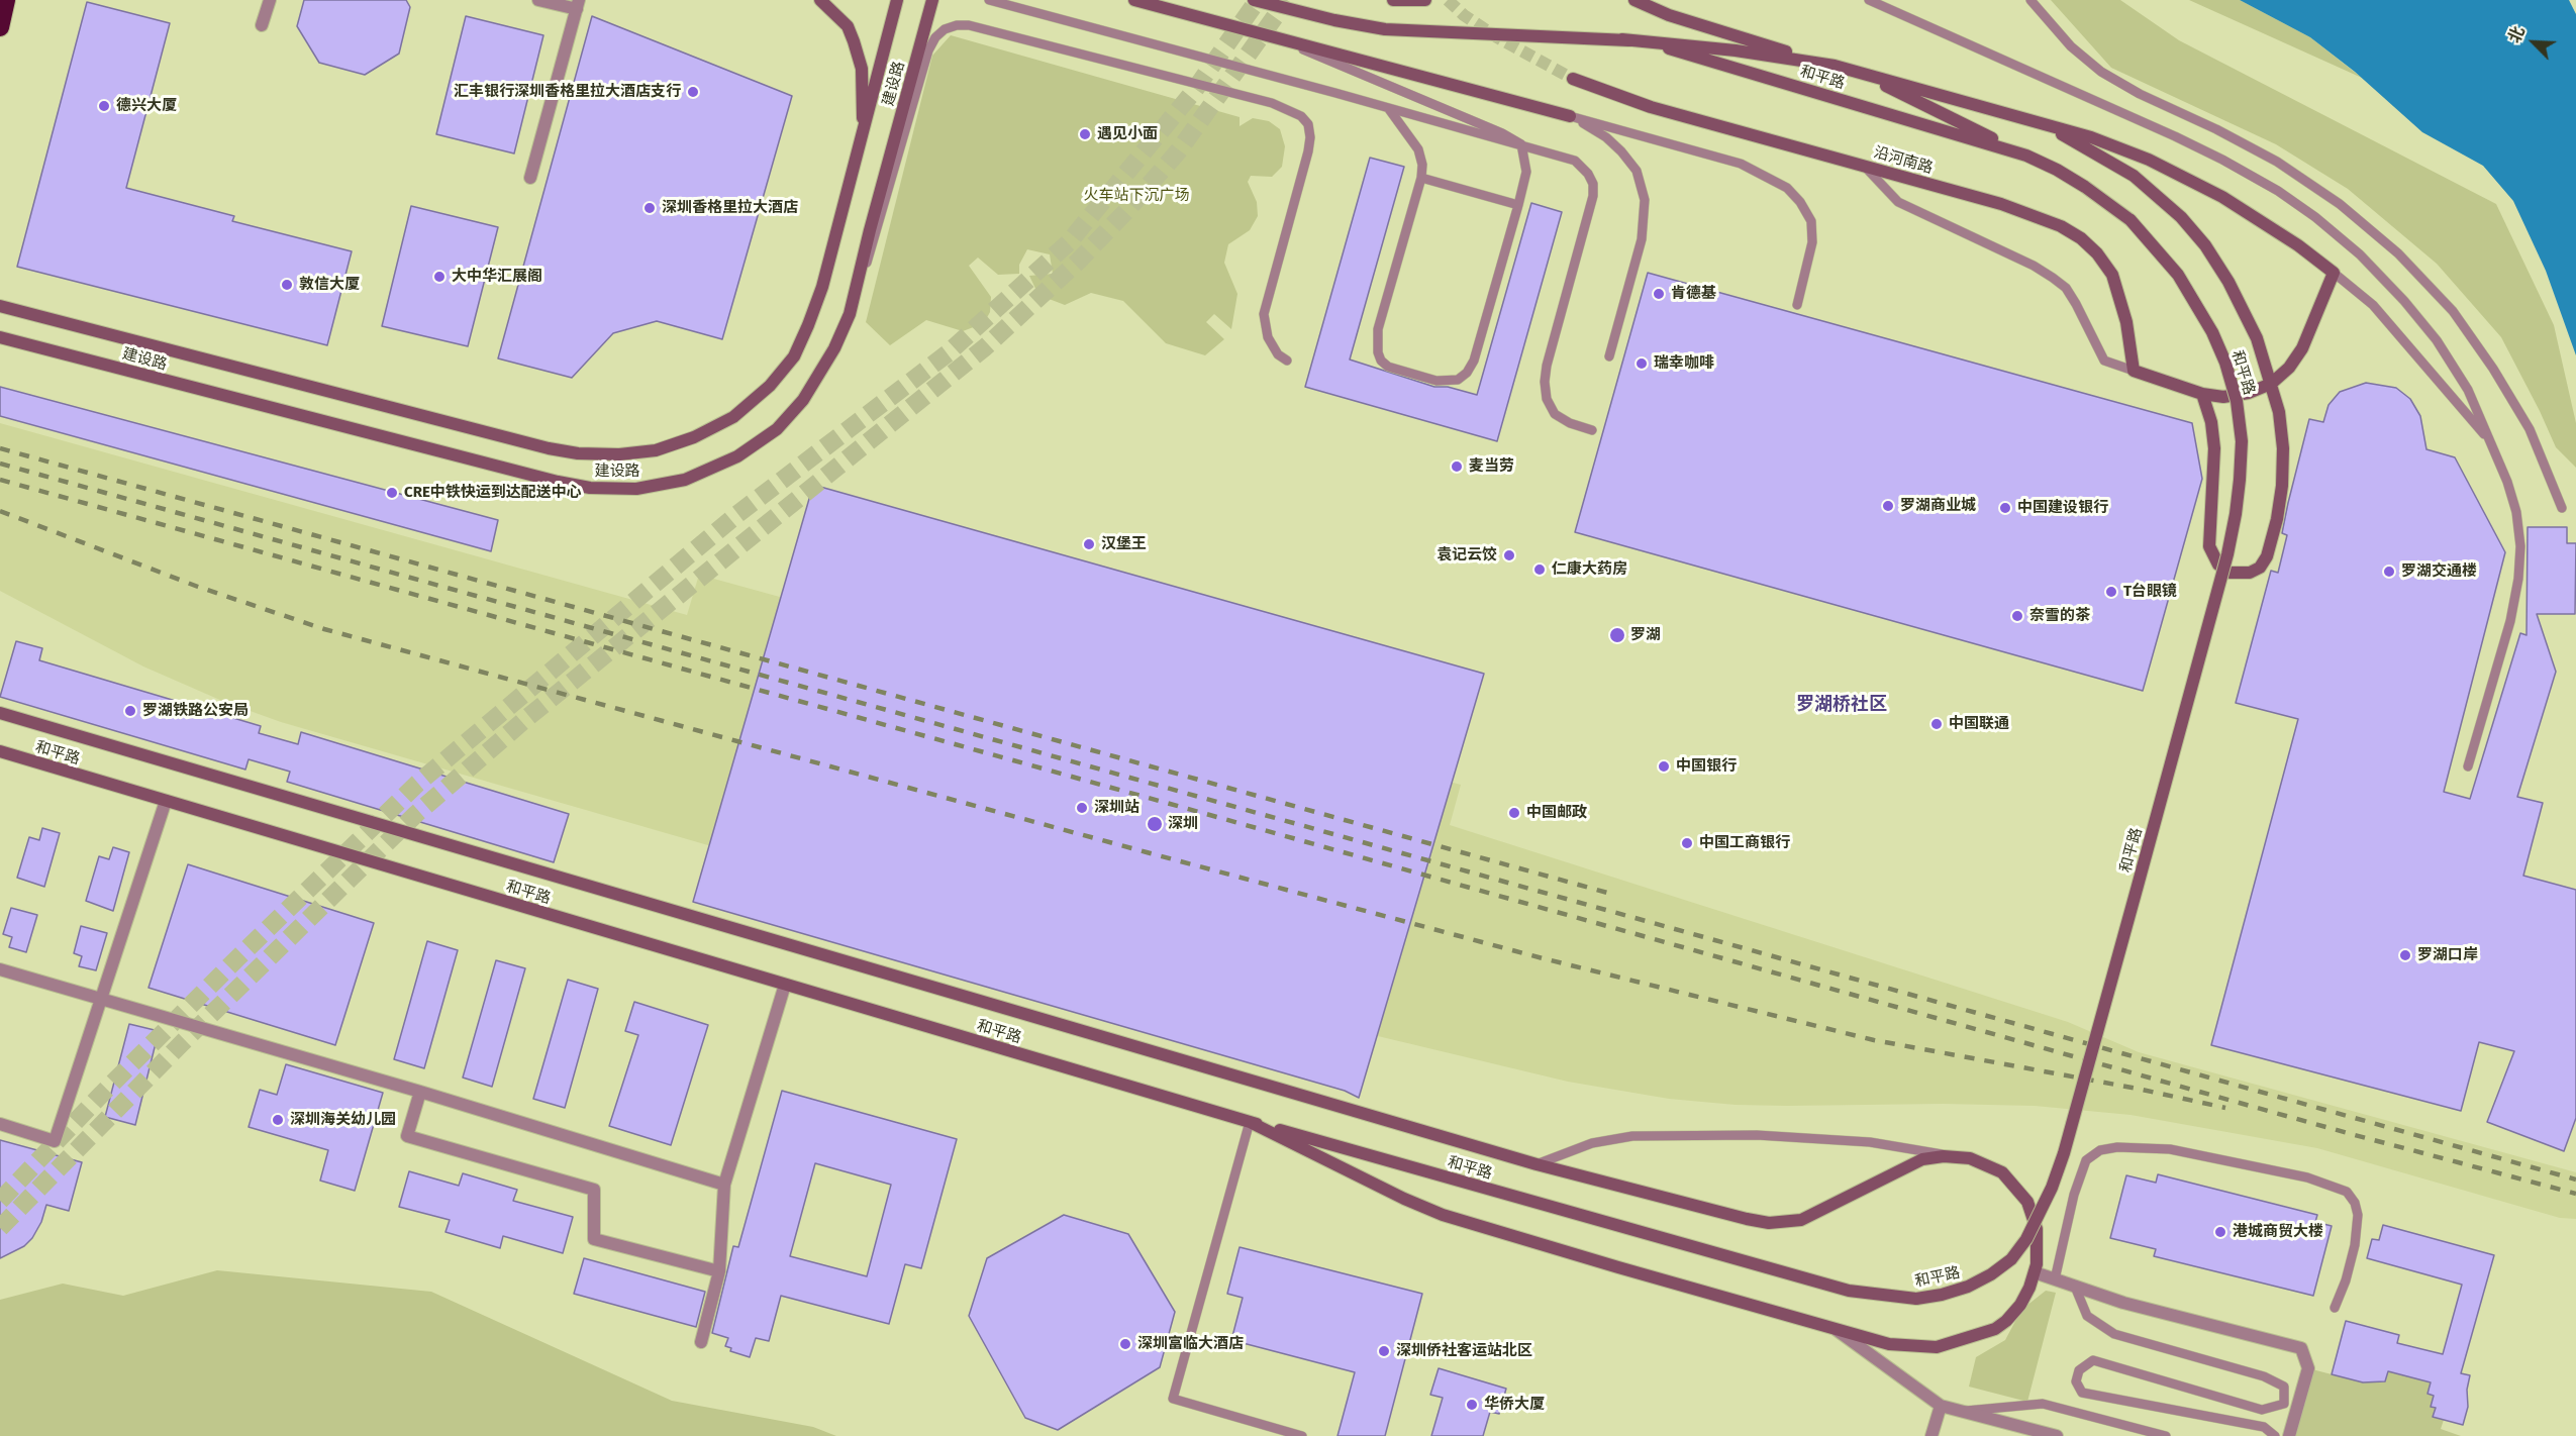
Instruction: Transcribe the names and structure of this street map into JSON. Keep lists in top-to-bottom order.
{
  "streets": {
    "main road": ["和平路", "建设路", "沿河南路"]
  },
  "districts": ["罗湖桥社区"],
  "parks": ["火车站下沉广场"],
  "places": [
    "汇丰银行深圳香格里拉大酒店支行",
    "德兴大厦",
    "遇见小面",
    "深圳香格里拉大酒店",
    "大中华汇展阁",
    "敦信大厦",
    "肯德基",
    "瑞幸咖啡",
    "麦当劳",
    "CRE中铁快运到达配送中心",
    "罗湖商业城",
    "中国建设银行",
    "汉堡王",
    "袁记云饺",
    "仁康大药房",
    "罗湖交通楼",
    "T台眼镜",
    "奈雪的茶",
    "罗湖",
    "罗湖铁路公安局",
    "中国联通",
    "中国银行",
    "深圳站",
    "中国邮政",
    "深圳",
    "中国工商银行",
    "罗湖口岸",
    "深圳海关幼儿园",
    "港城商贸大楼",
    "深圳富临大酒店",
    "深圳侨社客运站北区",
    "华侨大厦"
  ],
  "north": "top left"
}
